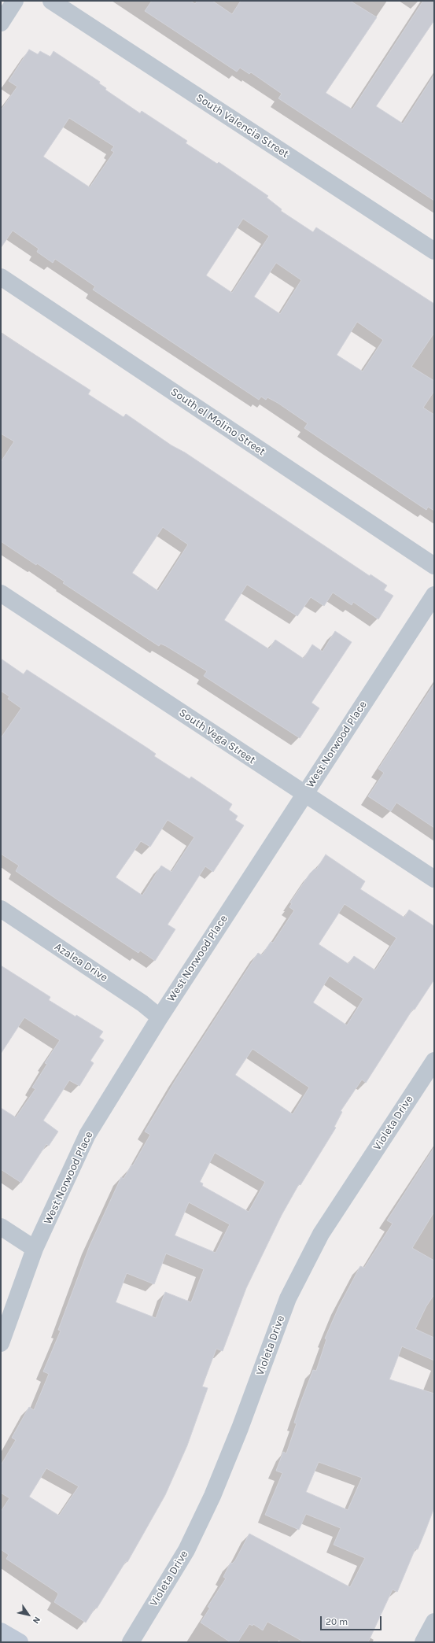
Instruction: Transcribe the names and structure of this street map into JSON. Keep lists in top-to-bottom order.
{
  "streets": {
    "street": [
      "South Valencia Street",
      "South el Molino Street",
      "South Vega Street",
      "West Norwood Place",
      "Azalea Drive",
      "Violeta Drive"
    ]
  },
  "crossings": [
    ["South Vega Street", "West Norwood Place"],
    ["West Norwood Place", "Azalea Drive"]
  ],
  "scale_bar": "20 m",
  "north": "bottom right"
}
